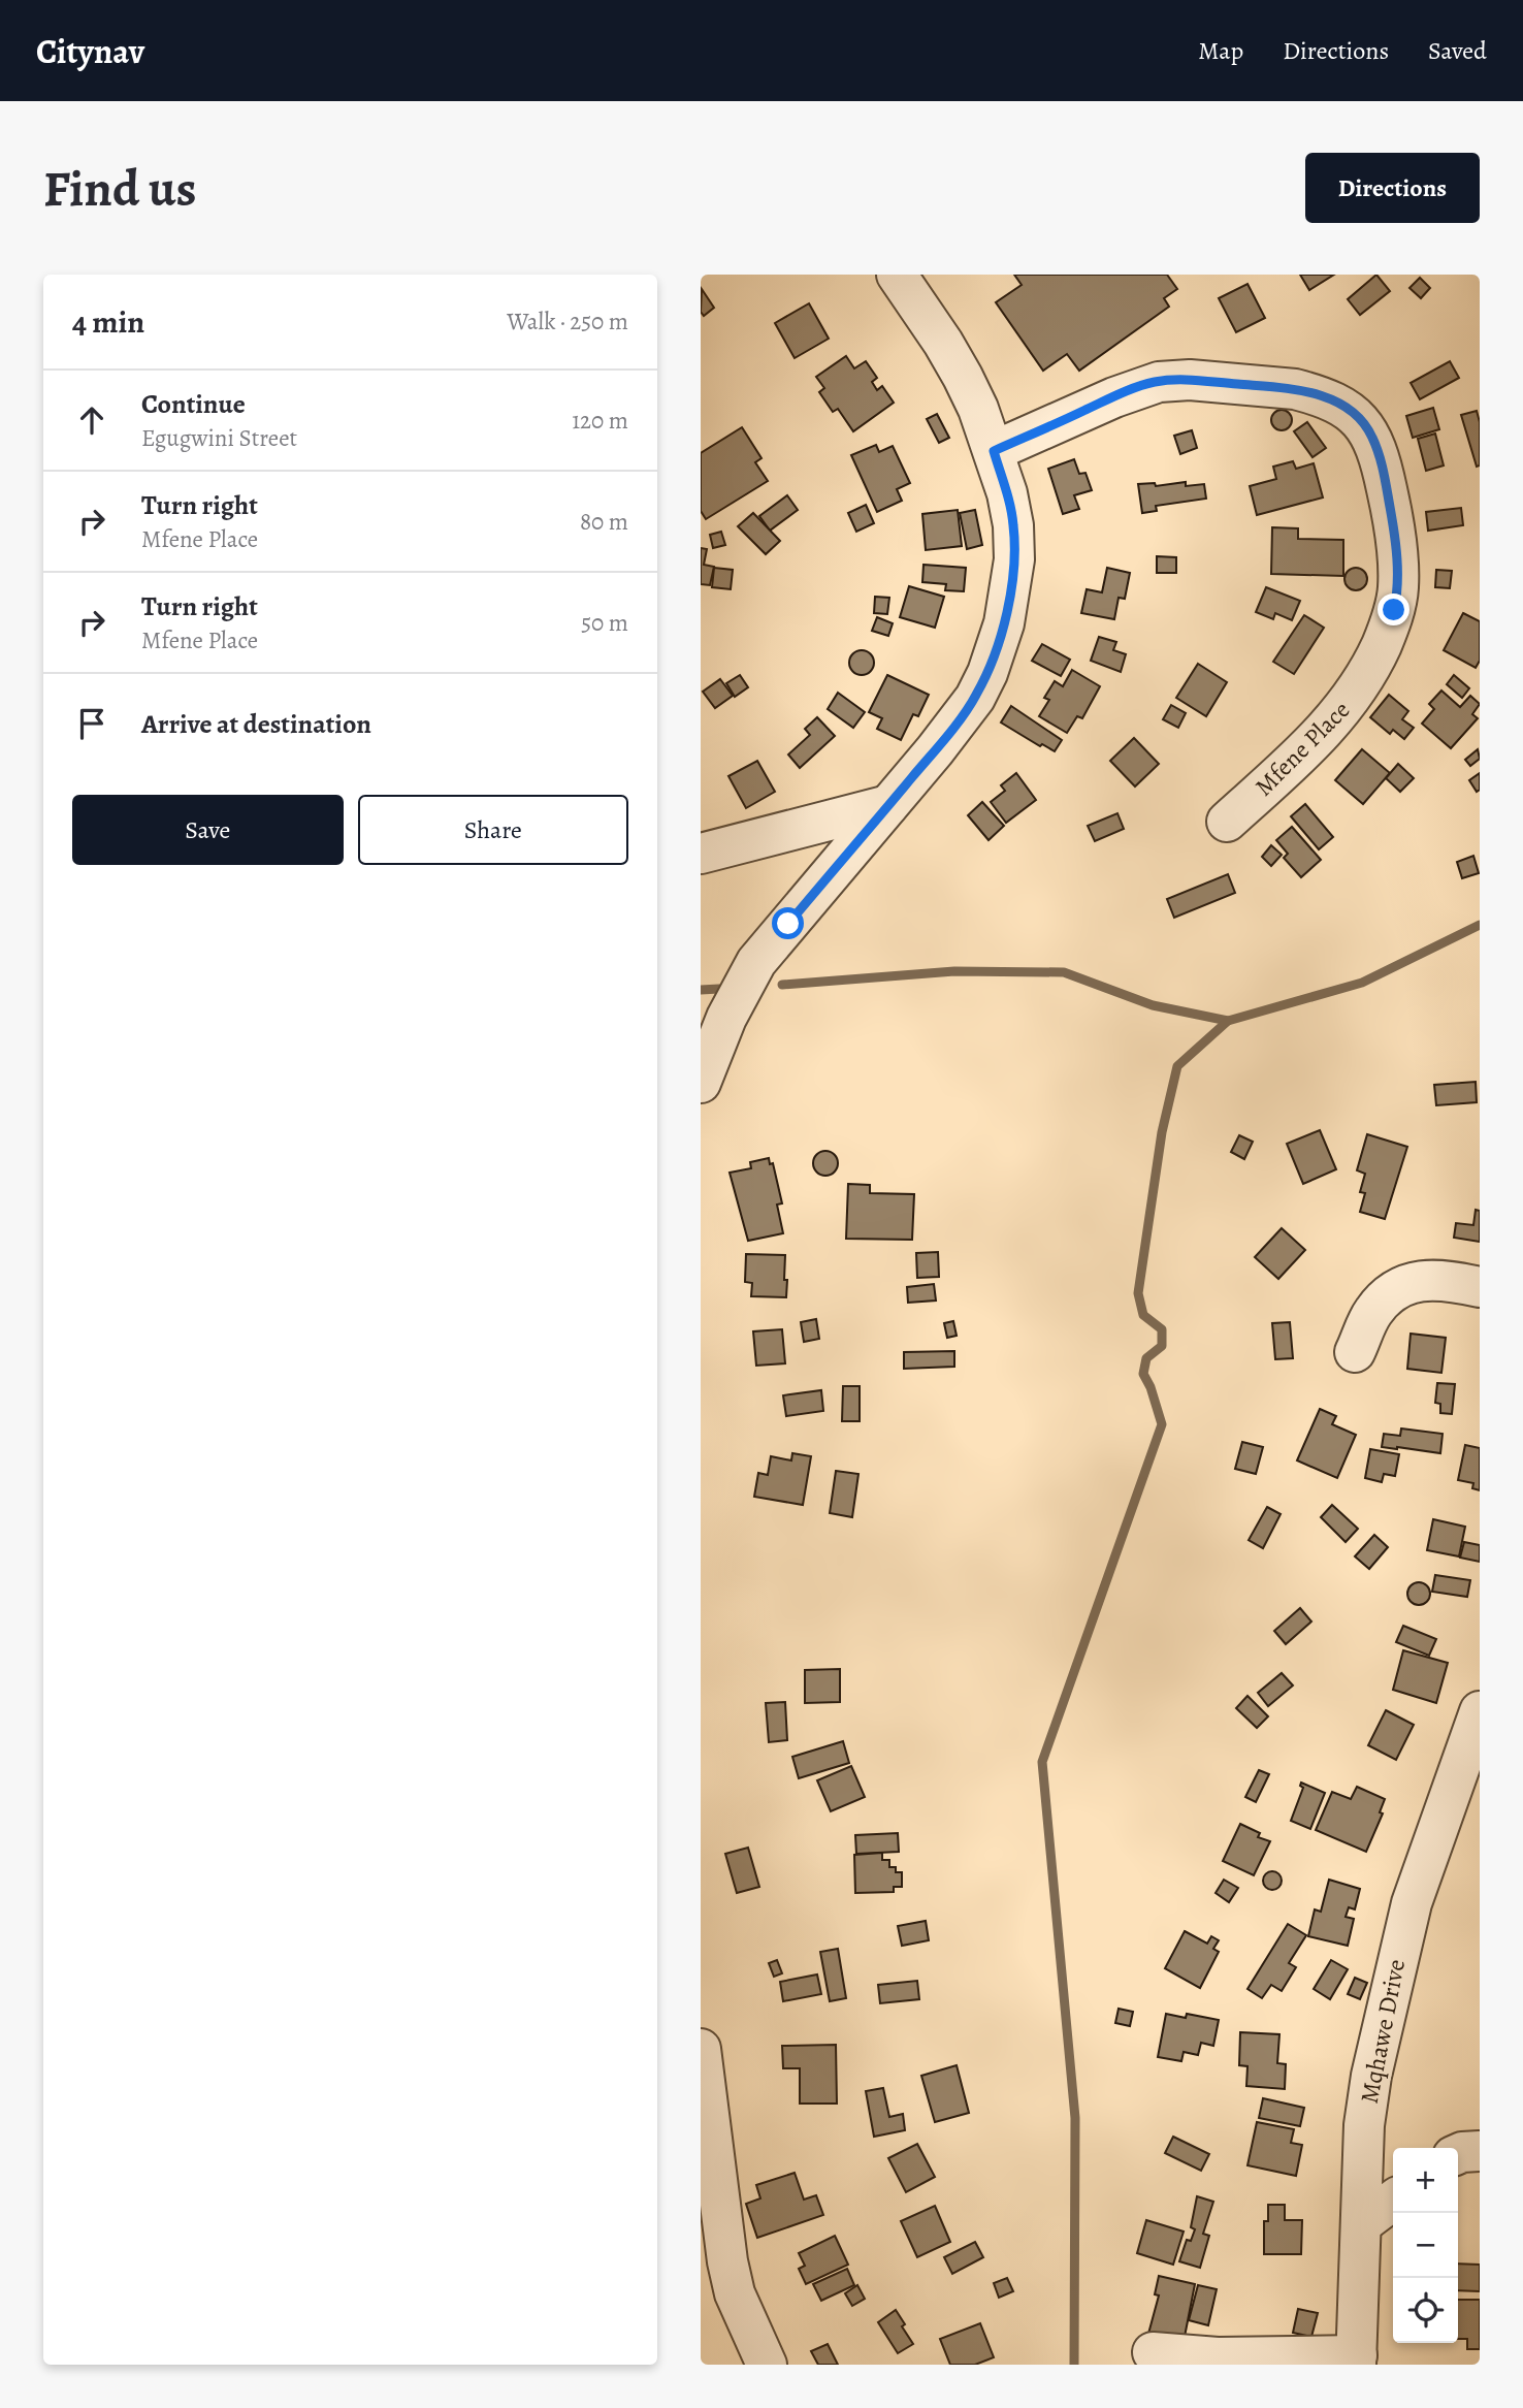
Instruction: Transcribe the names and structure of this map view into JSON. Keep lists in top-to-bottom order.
{
  "streets": {
    "street": ["Mfene Place", "Mqhawe Drive"]
  },
  "page": {
    "header": "Citynav",
    "nav": ["Map", "Directions", "Saved"],
    "buttons": [
      "Directions",
      ["Save", "Share"]
    ],
    "title": "Find us",
    "heading": ["4 min", "Walk · 250 m"],
    "list": [
      ["Continue", "Egugwini Street", "120 m"],
      ["Turn right", "Mfene Place", "80 m"],
      ["Turn right", "Mfene Place", "50 m"],
      "Arrive at destination"
    ],
    "map_buttons": ["+", "−"]
  }
}
